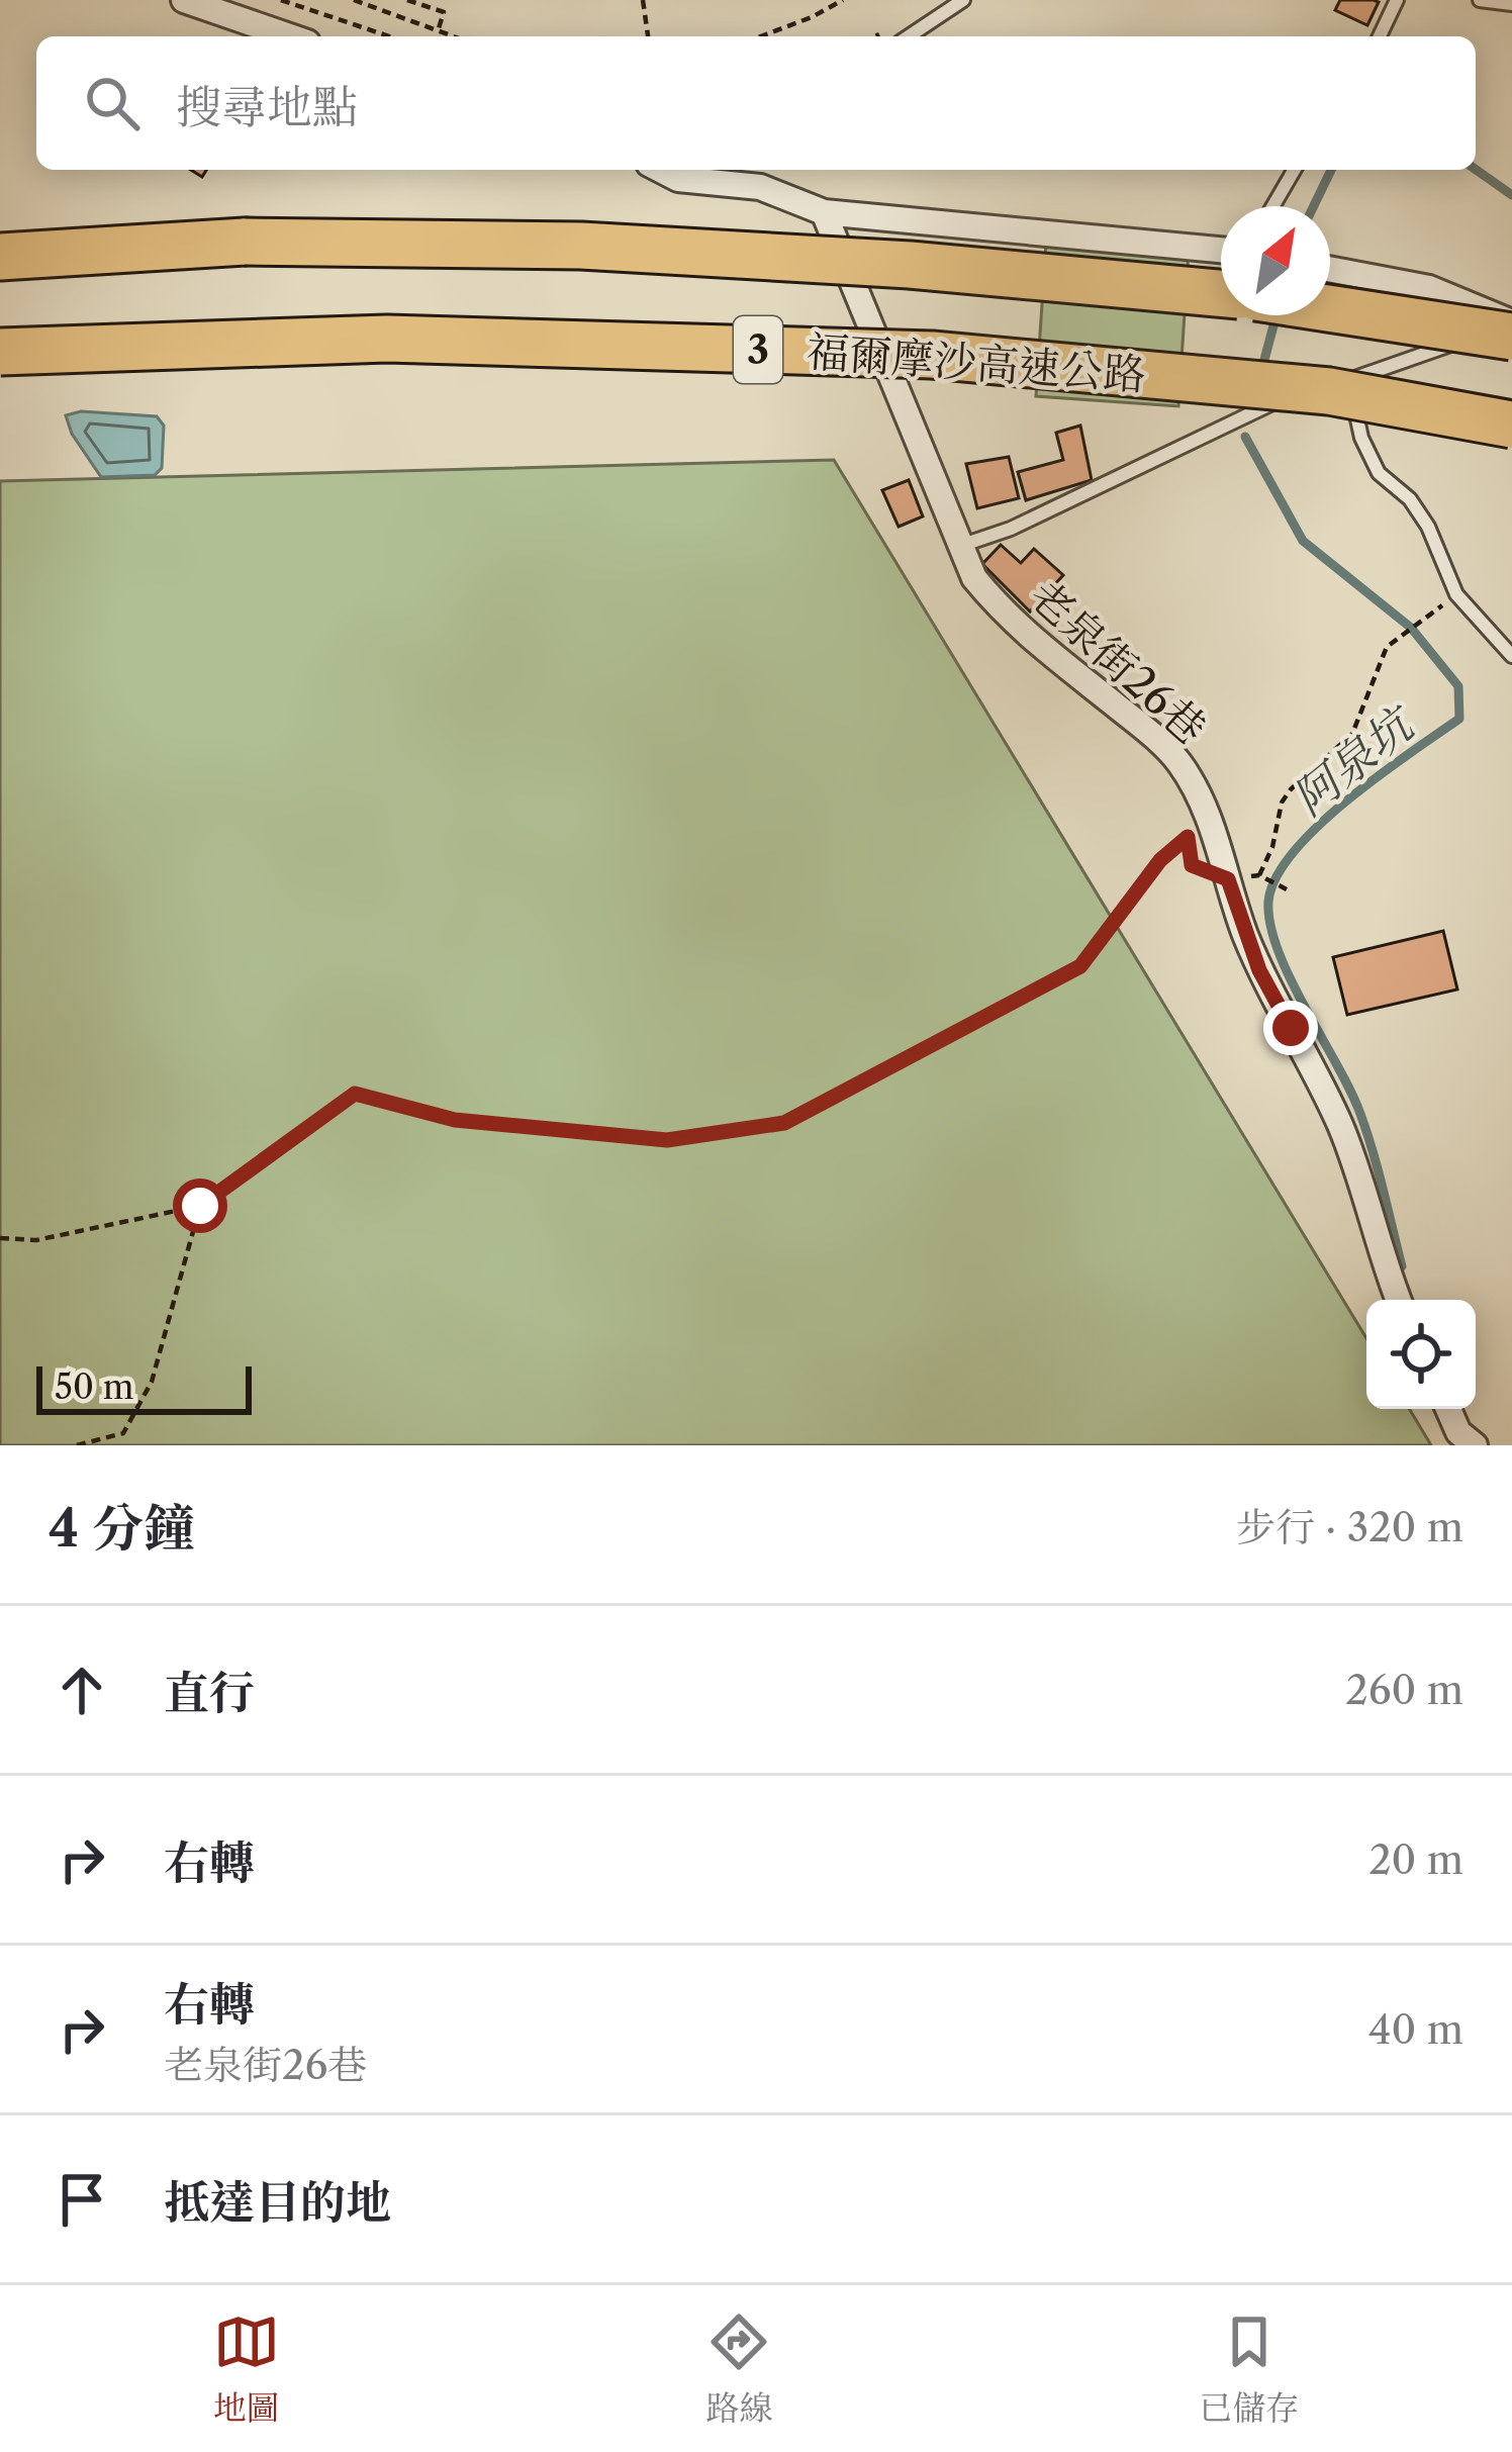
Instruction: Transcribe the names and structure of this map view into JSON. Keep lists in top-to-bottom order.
{
  "streets": {
    "highway": ["3", "福爾摩沙高速公路"],
    "street": ["老泉街26巷"]
  },
  "water": ["阿泉坑"],
  "scale_bar": "50 m",
  "north": "top right",
  "page": {
    "search": "搜尋地點",
    "scale": "50 m",
    "heading": ["4 分鐘", "步行 · 320 m"],
    "list": [
      ["直行", "260 m"],
      ["右轉", "20 m"],
      ["右轉", "老泉街26巷", "40 m"],
      "抵達目的地"
    ],
    "nav": ["地圖", "路線", "已儲存"]
  }
}
